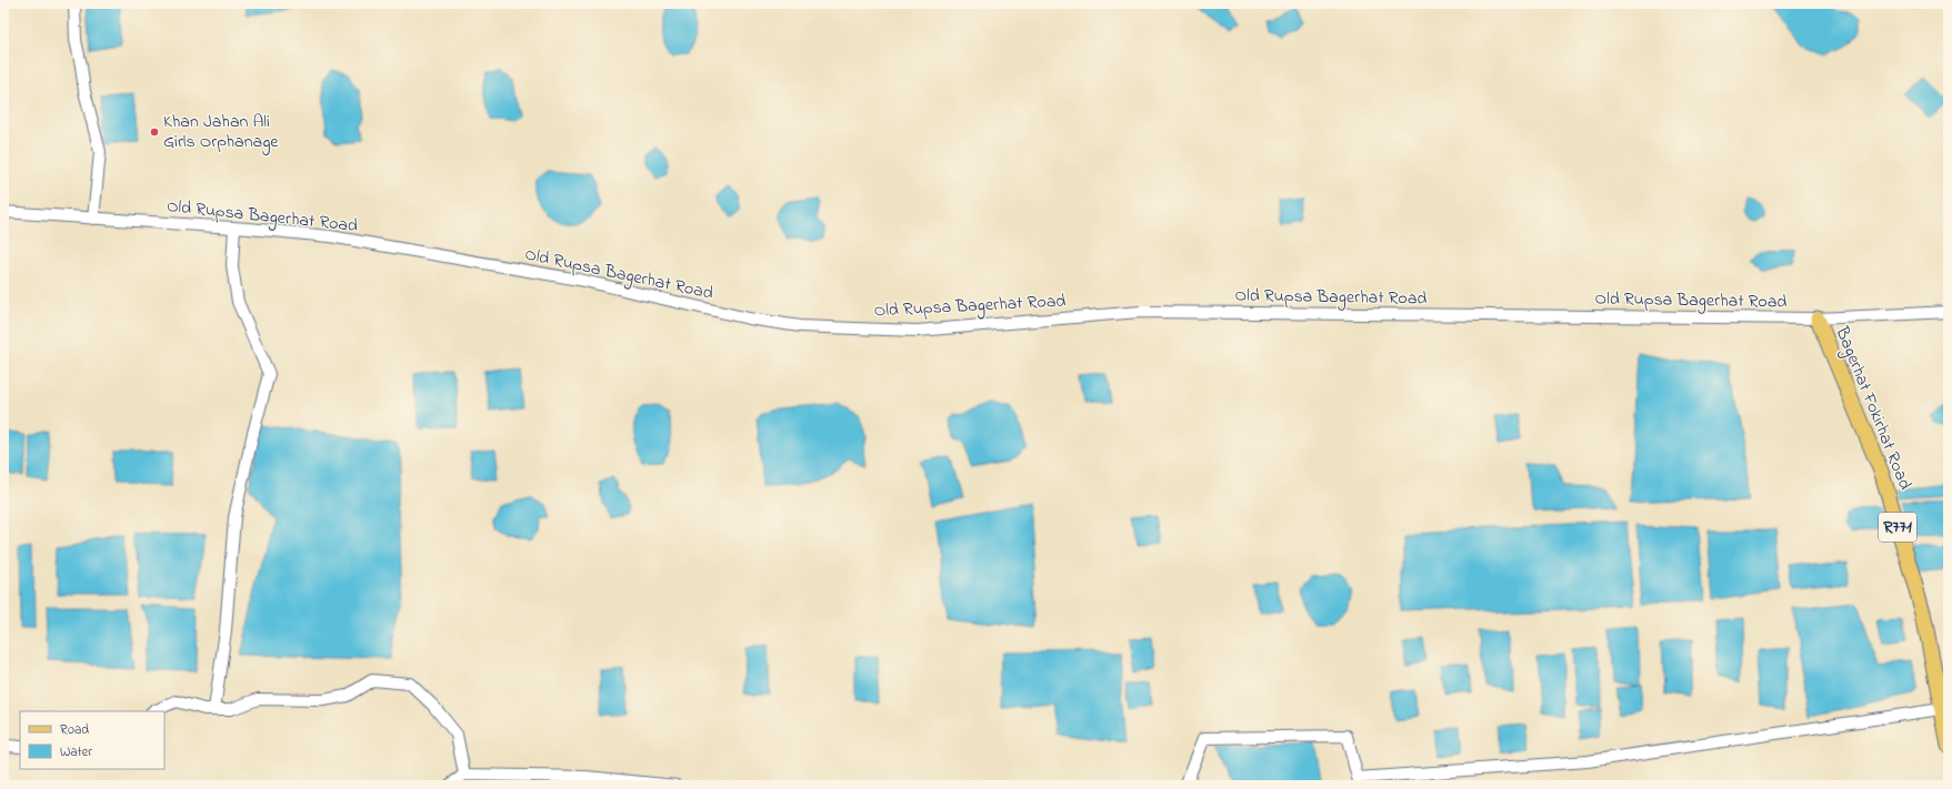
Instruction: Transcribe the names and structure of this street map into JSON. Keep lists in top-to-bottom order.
{
  "streets": {
    "main road": ["Bagerhat Fokirhat Road", "R771"],
    "street": ["Old Rupsa Bagerhat Road"]
  },
  "crossings": [
    ["Old Rupsa Bagerhat Road", "Bagerhat Fokirhat Road"]
  ],
  "places": ["Khan Jahan Ali Girls Orphanage"],
  "legend": ["Road", "Water"]
}
